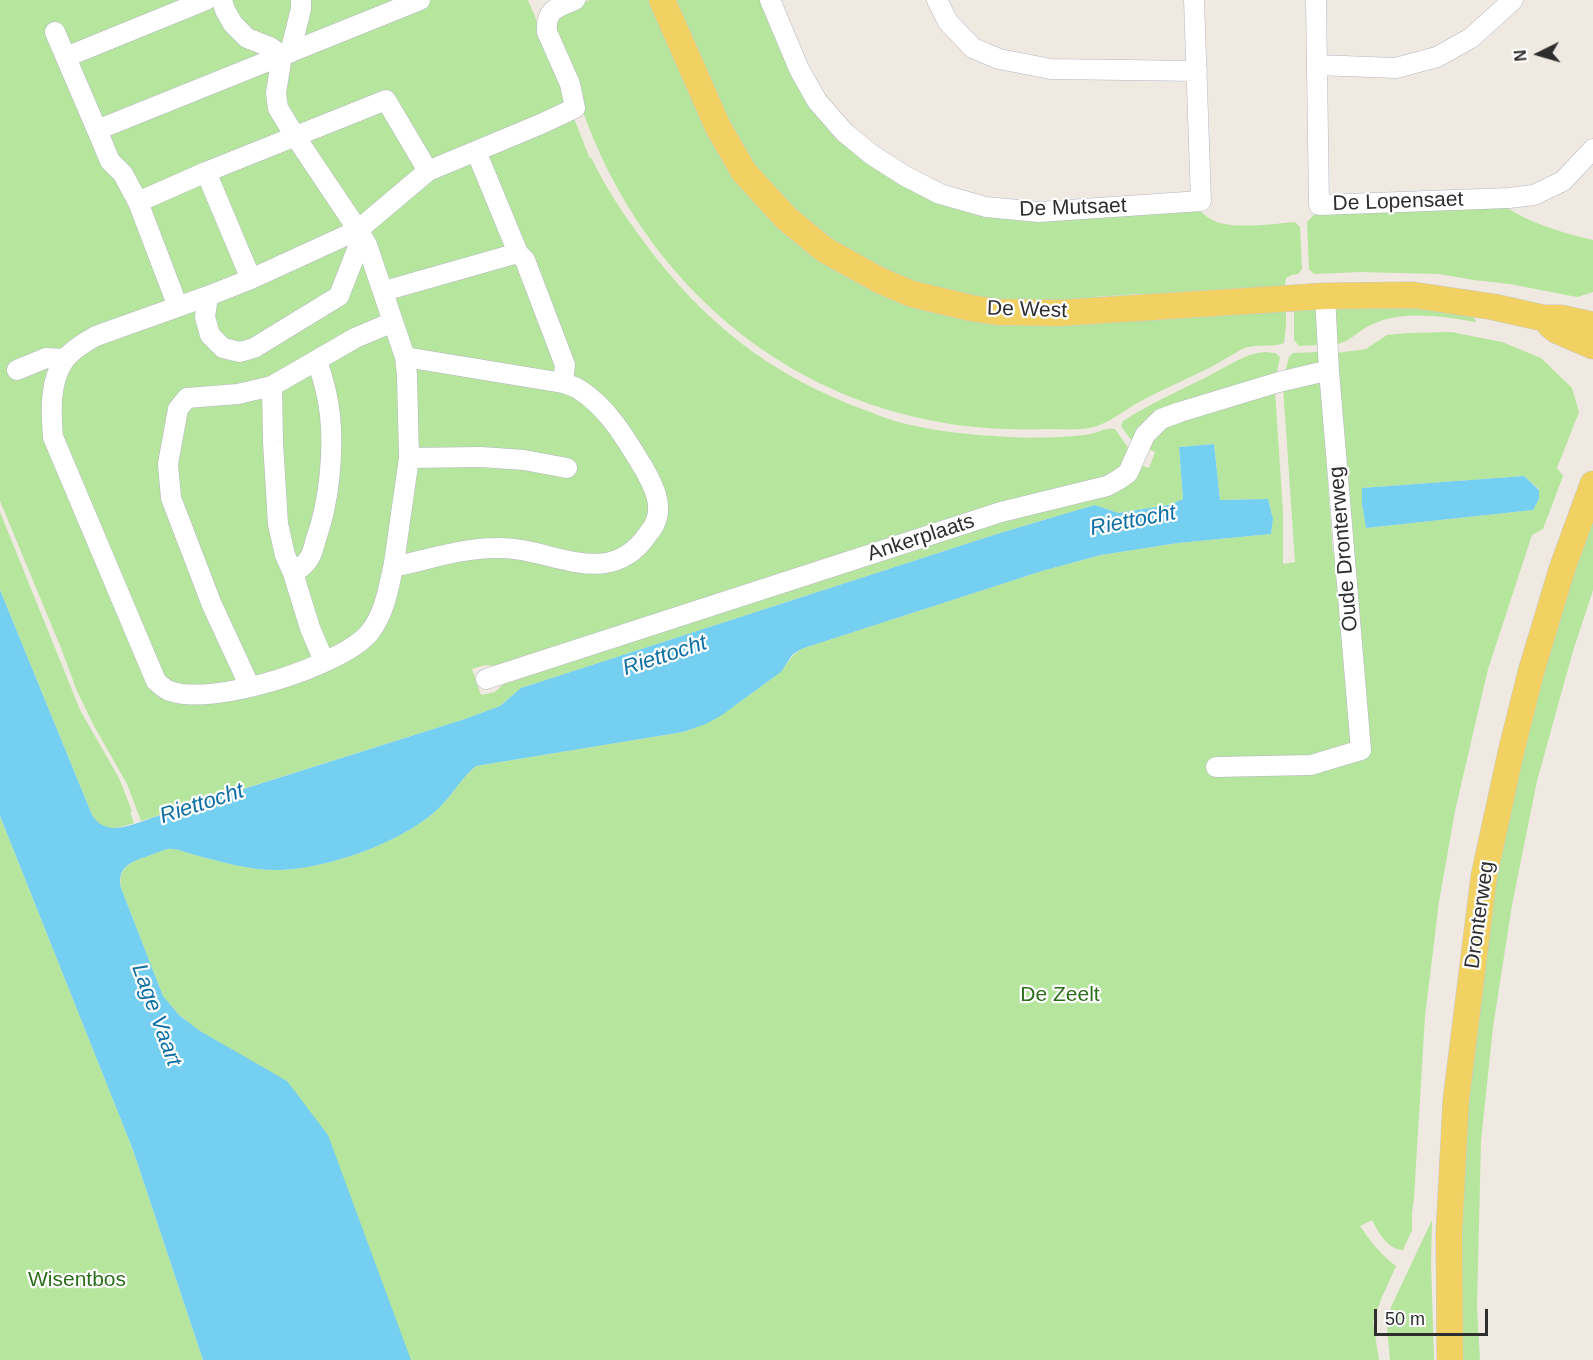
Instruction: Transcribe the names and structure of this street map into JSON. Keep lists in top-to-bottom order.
{
  "streets": {
    "main road": ["De West", "Dronterweg"],
    "street": [
      "De Lopensaet",
      "De Mutsaet",
      "Ankerplaats",
      "Oude Dronterweg"
    ]
  },
  "crossings": [
    ["De West", "Oude Dronterweg"],
    ["Ankerplaats", "Oude Dronterweg"]
  ],
  "water": ["Riettocht", "Lage Vaart"],
  "parks": ["De Zeelt", "Wisentbos"],
  "scale_bar": "50 m",
  "north": "left"
}
